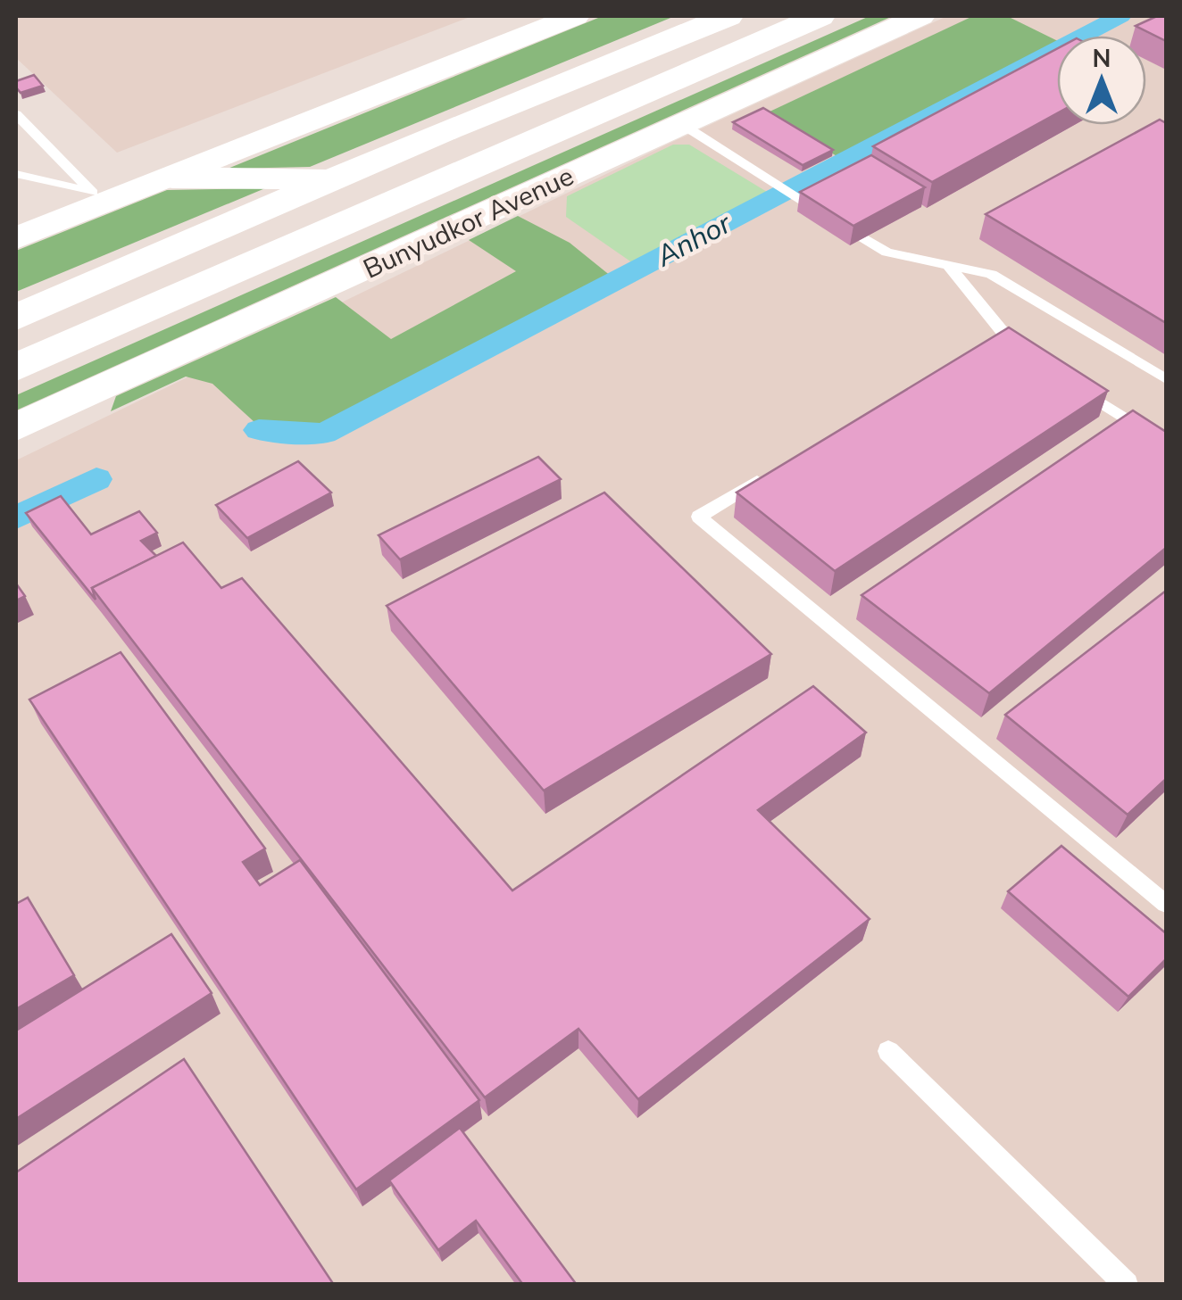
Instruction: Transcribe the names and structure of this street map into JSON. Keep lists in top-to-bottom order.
{
  "streets": {
    "main road": ["Bunyudkor Avenue"]
  },
  "water": ["Anhor"],
  "north": "top"
}
